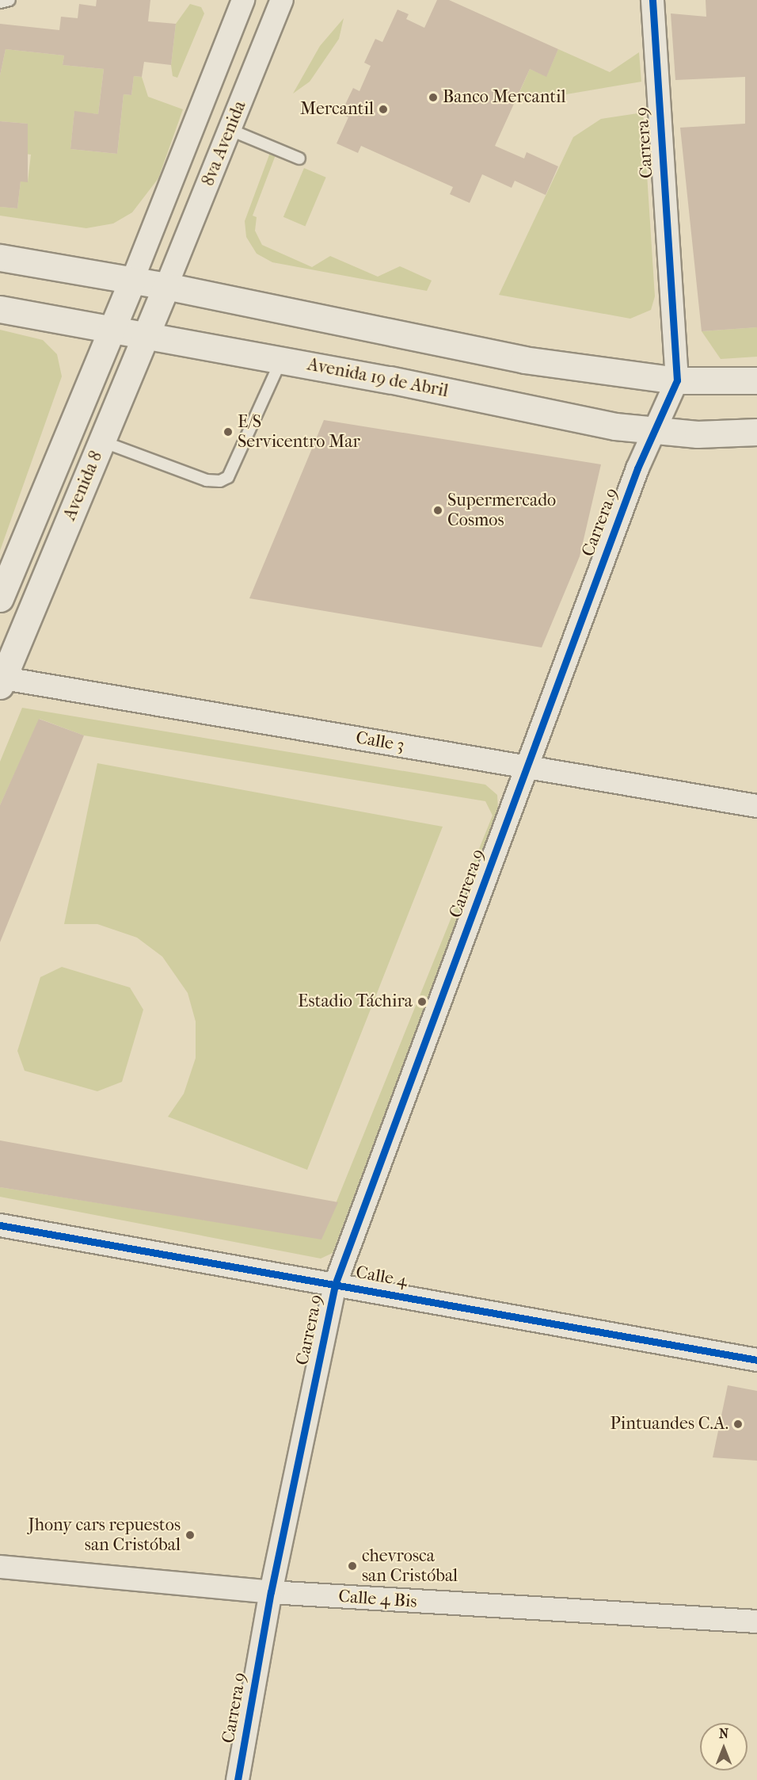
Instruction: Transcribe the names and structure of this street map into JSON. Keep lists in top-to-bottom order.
{
  "streets": {
    "street": [
      "Carrera 9",
      "8va Avenida",
      "Avenida 19 de Abril",
      "Avenida 8",
      "Calle 3",
      "Calle 4",
      "Calle 4 Bis"
    ]
  },
  "crossings": [
    ["Carrera 9", "Avenida 19 de Abril"],
    ["Carrera 9", "Calle 3"],
    ["Carrera 9", "Calle 4"],
    ["Carrera 9", "Calle 4 Bis"],
    ["8va Avenida", "Avenida 8"],
    ["Avenida 19 de Abril", "Avenida 8"],
    ["Avenida 8", "Calle 3"]
  ],
  "places": [
    "Banco Mercantil",
    "Mercantil",
    "E/S Servicentro Mar",
    "Supermercado Cosmos",
    "Estadio Táchira",
    "Pintuandes C.A.",
    "Jhony cars repuestos san Cristóbal",
    "chevrosca san Cristóbal"
  ],
  "north": "top"
}
